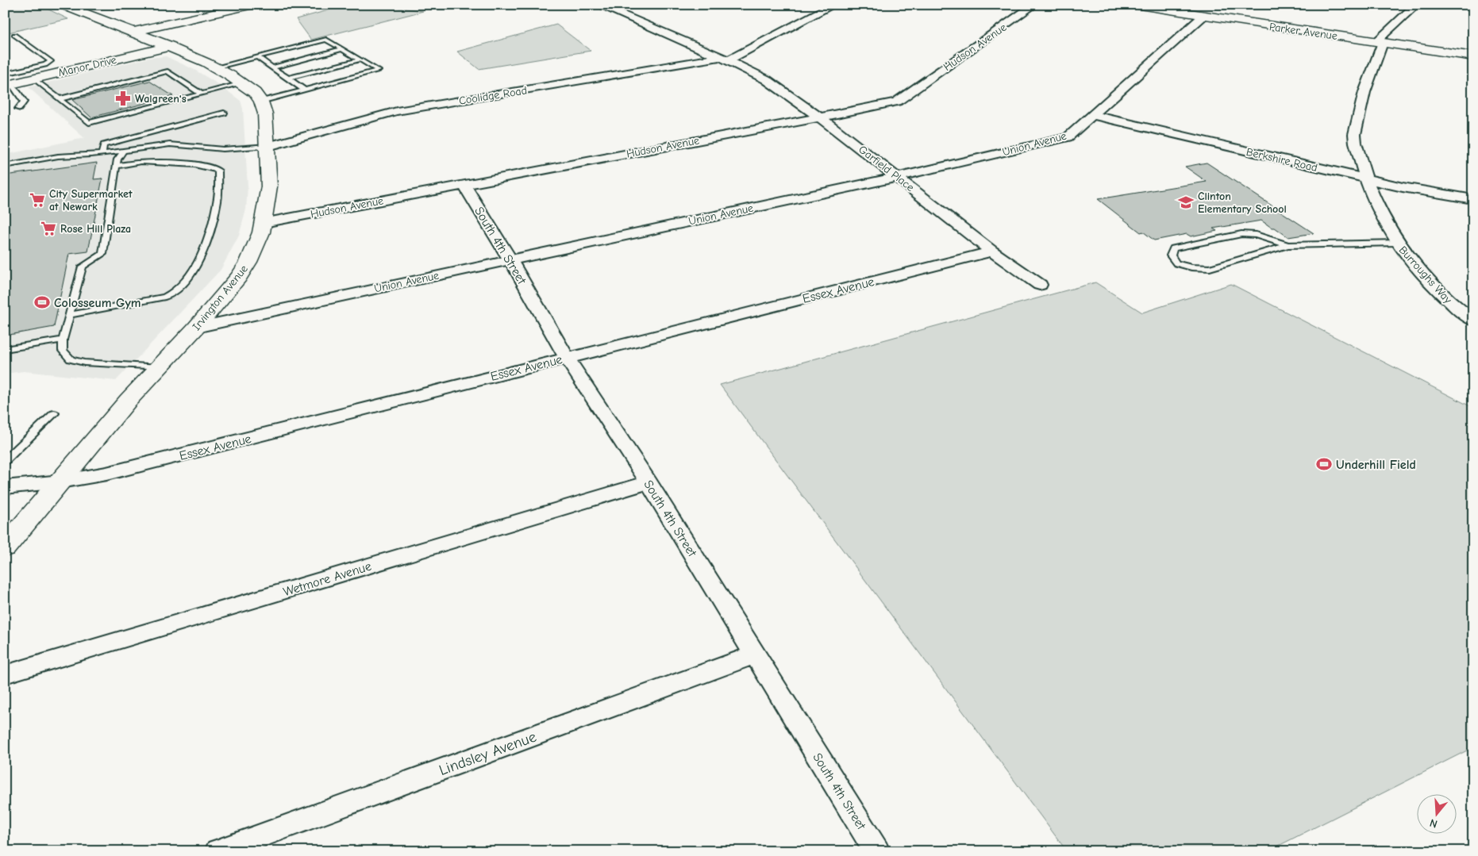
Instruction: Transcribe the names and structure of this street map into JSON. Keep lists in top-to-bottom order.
{
  "streets": {
    "main road": ["Parker Avenue", "Manor Drive", "Irvington Avenue"],
    "street": [
      "Hudson Avenue",
      "Coolidge Road",
      "Union Avenue",
      "Berkshire Road",
      "Garfield Place",
      "South 4th Street",
      "Burroughs Way",
      "Essex Avenue",
      "Wetmore Avenue",
      "Lindsley Avenue"
    ]
  },
  "crossings": [
    ["Parker Avenue", "Union Avenue"],
    ["Parker Avenue", "Burroughs Way"],
    ["Hudson Avenue", "Garfield Place"],
    ["Hudson Avenue", "South 4th Street"],
    ["Hudson Avenue", "Irvington Avenue"],
    ["Coolidge Road", "Garfield Place"],
    ["Coolidge Road", "Irvington Avenue"],
    ["Union Avenue", "Berkshire Road"],
    ["Union Avenue", "Garfield Place"],
    ["Union Avenue", "South 4th Street"],
    ["Union Avenue", "Irvington Avenue"],
    ["Berkshire Road", "Burroughs Way"],
    ["Garfield Place", "Essex Avenue"],
    ["South 4th Street", "Essex Avenue"],
    ["South 4th Street", "Wetmore Avenue"],
    ["South 4th Street", "Lindsley Avenue"],
    ["Essex Avenue", "Irvington Avenue"]
  ],
  "places": {
    "pharmacy": ["Walgreen's"],
    "supermarket": ["City Supermarket at Newark", "Rose Hill Plaza"],
    "school or university": ["Clinton Elementary School"],
    "sports": ["Colosseum Gym", "Underhill Field"]
  },
  "north": "bottom"
}
